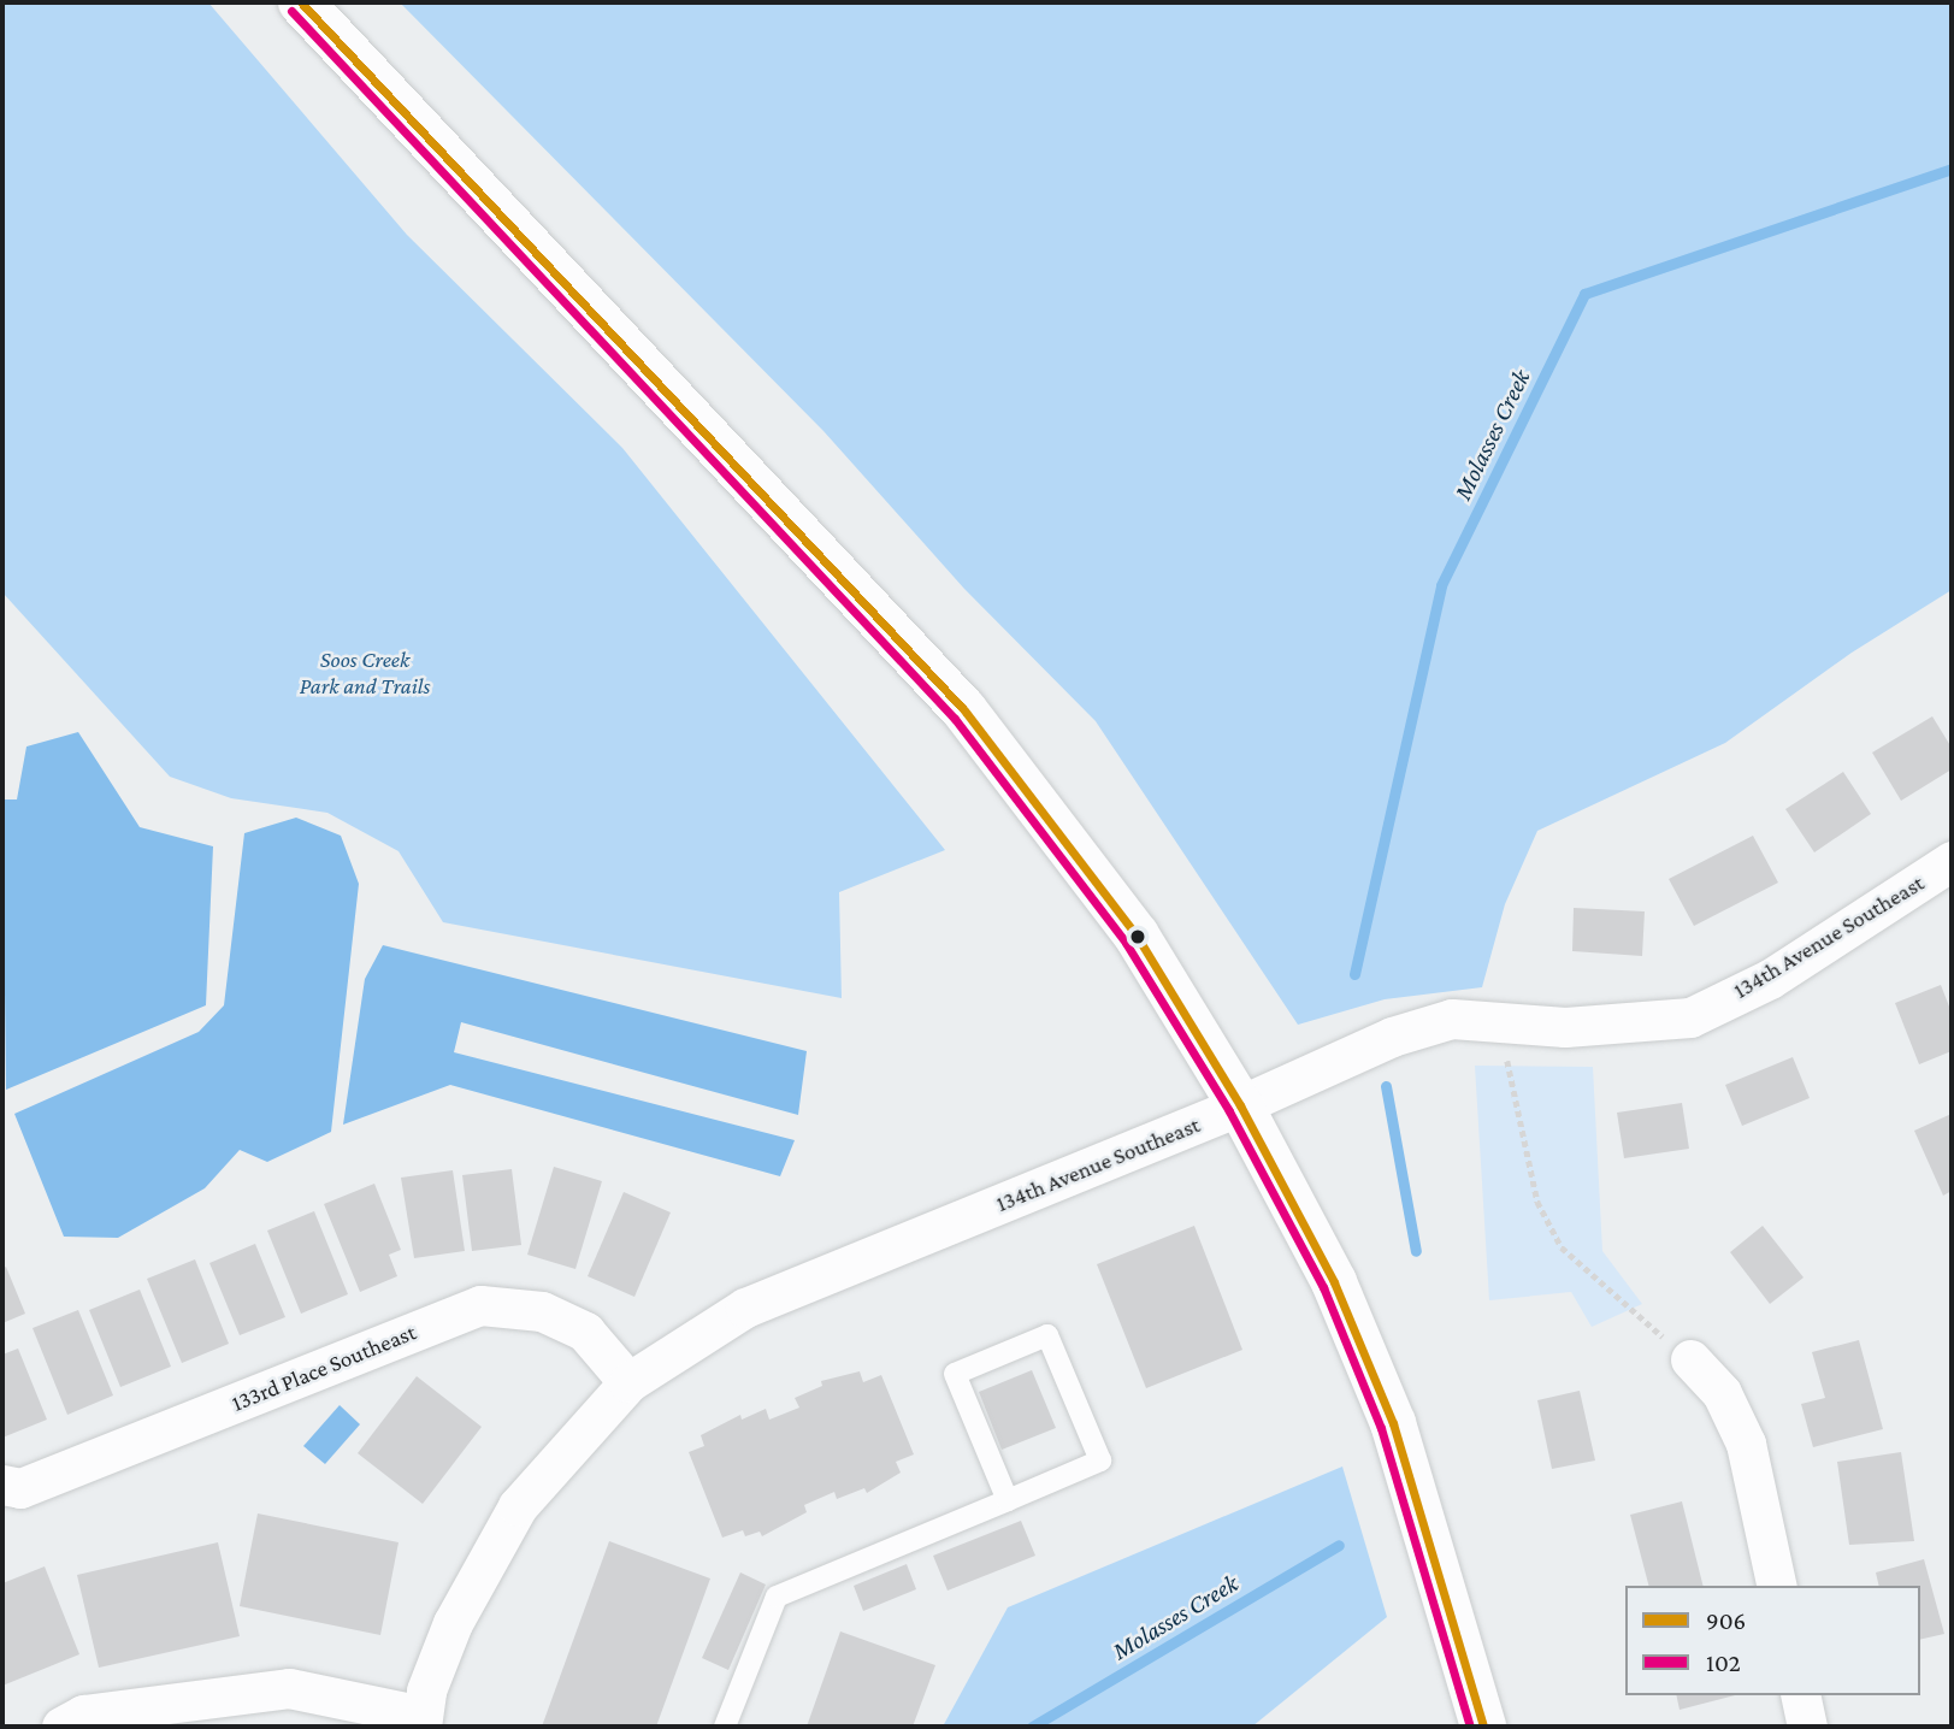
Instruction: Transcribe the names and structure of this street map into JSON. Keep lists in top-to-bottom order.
{
  "streets": {
    "street": ["134th Avenue Southeast", "133rd Place Southeast"]
  },
  "crossings": [
    ["134th Avenue Southeast", "133rd Place Southeast"]
  ],
  "water": ["Molasses Creek"],
  "parks": ["Soos Creek Park and Trails"],
  "lines": ["transit line 906", "transit line 102"],
  "legend": ["906", "102"]
}
